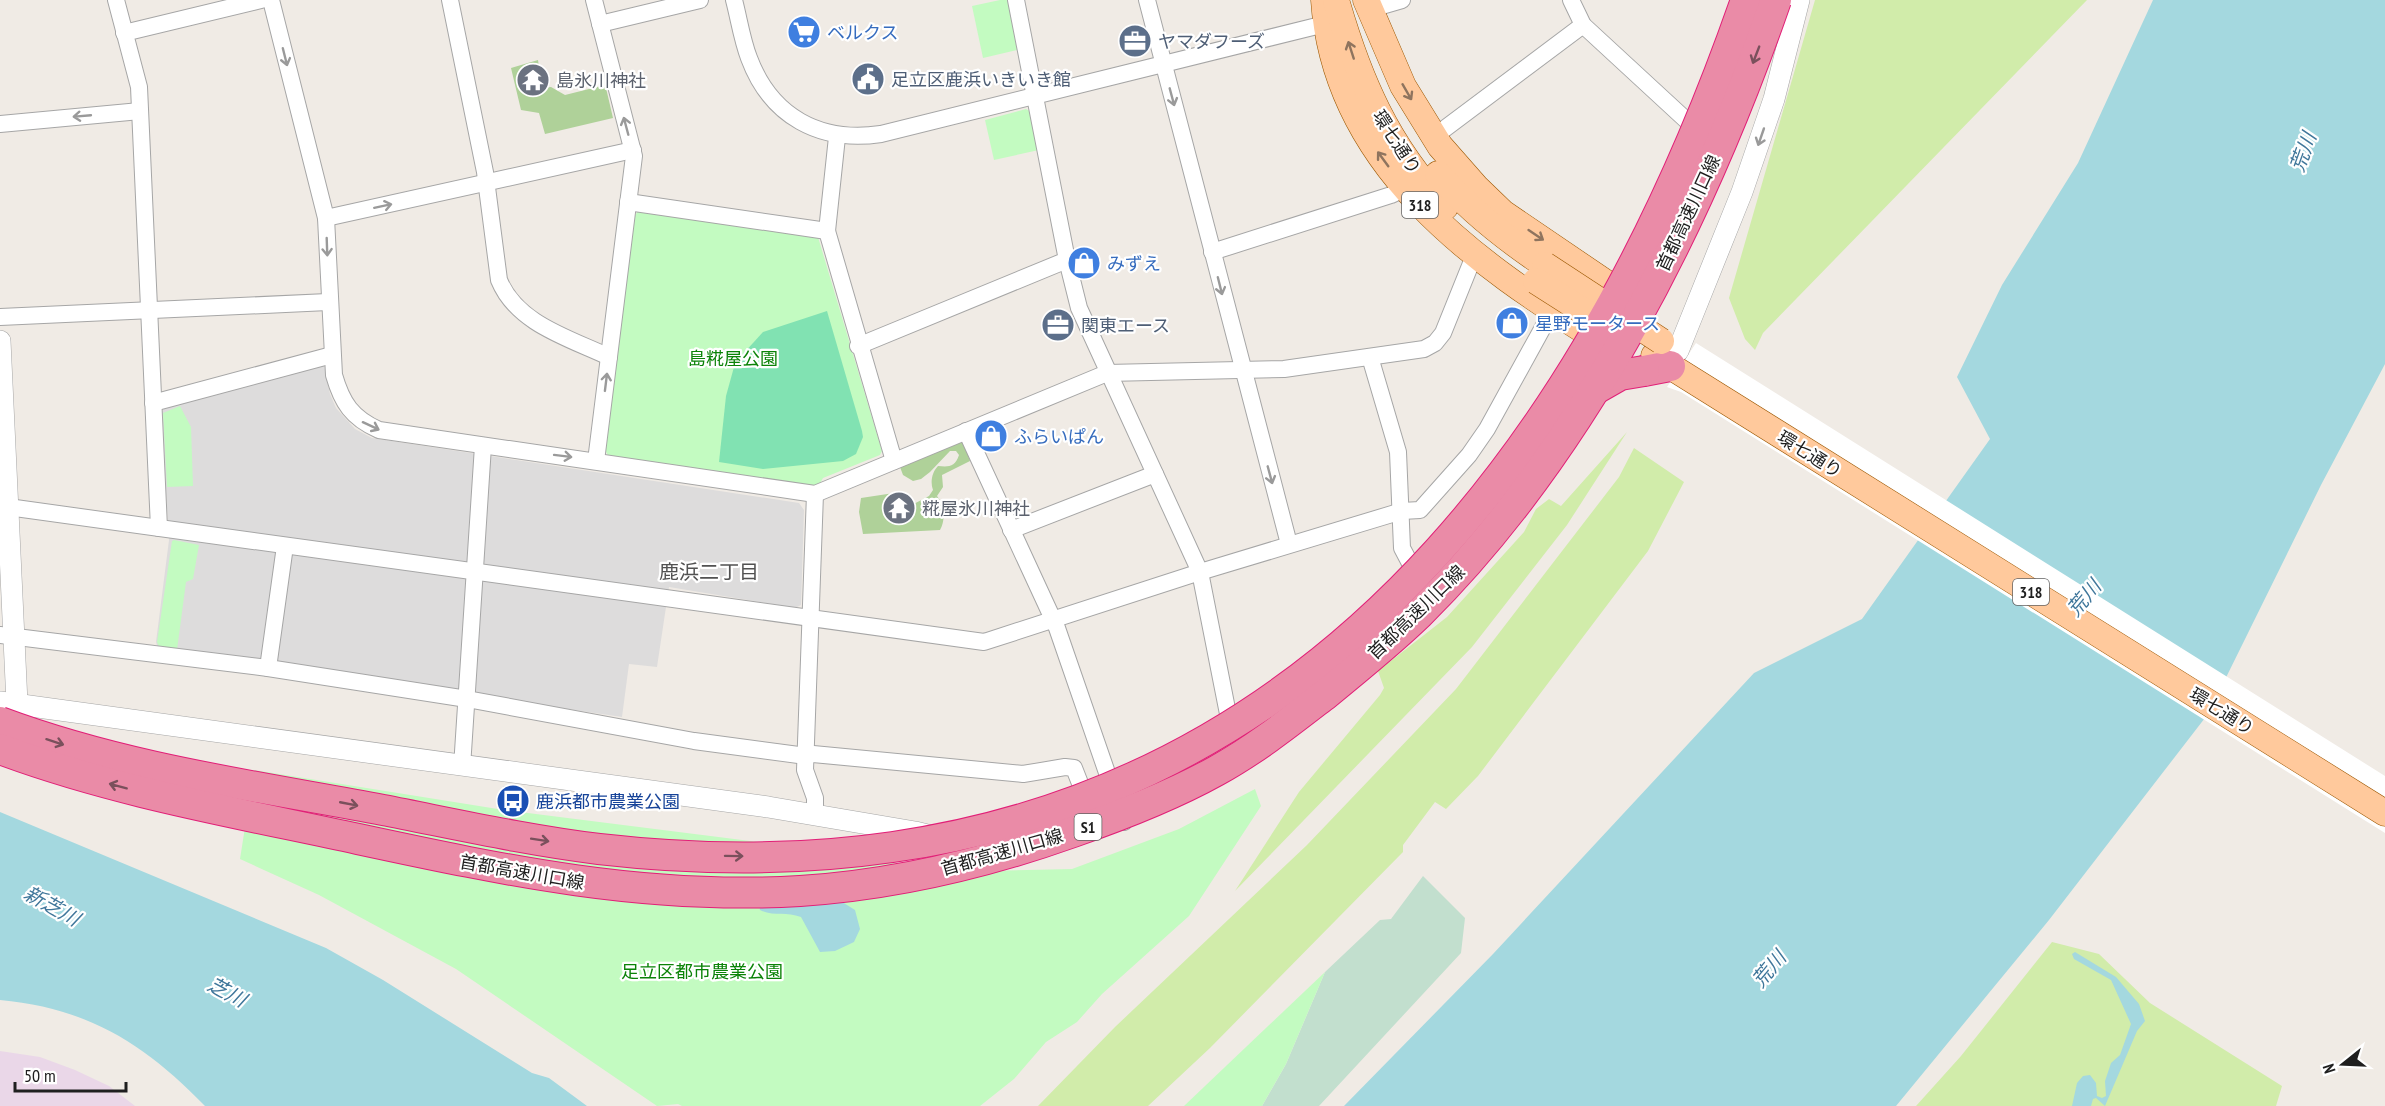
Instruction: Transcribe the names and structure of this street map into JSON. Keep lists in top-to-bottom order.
{
  "streets": {
    "highway": ["首都高速川口線", "S1"],
    "main road": ["環七通り", "318"]
  },
  "districts": ["鹿浜二丁目"],
  "water": ["荒川", "新芝川", "芝川"],
  "parks": ["島糀屋公園", "足立区都市農業公園"],
  "places": {
    "supermarket": ["ベルクス"],
    "office": ["ヤマダフーズ", "関東エース"],
    "public building": ["足立区鹿浜いきいき館"],
    "temple": ["島氷川神社", "糀屋氷川神社"],
    "shop": ["みずえ", "星野モータース", "ふらいぱん"],
    "bus stop": ["鹿浜都市農業公園"]
  },
  "scale_bar": "50 m",
  "north": "left"
}
